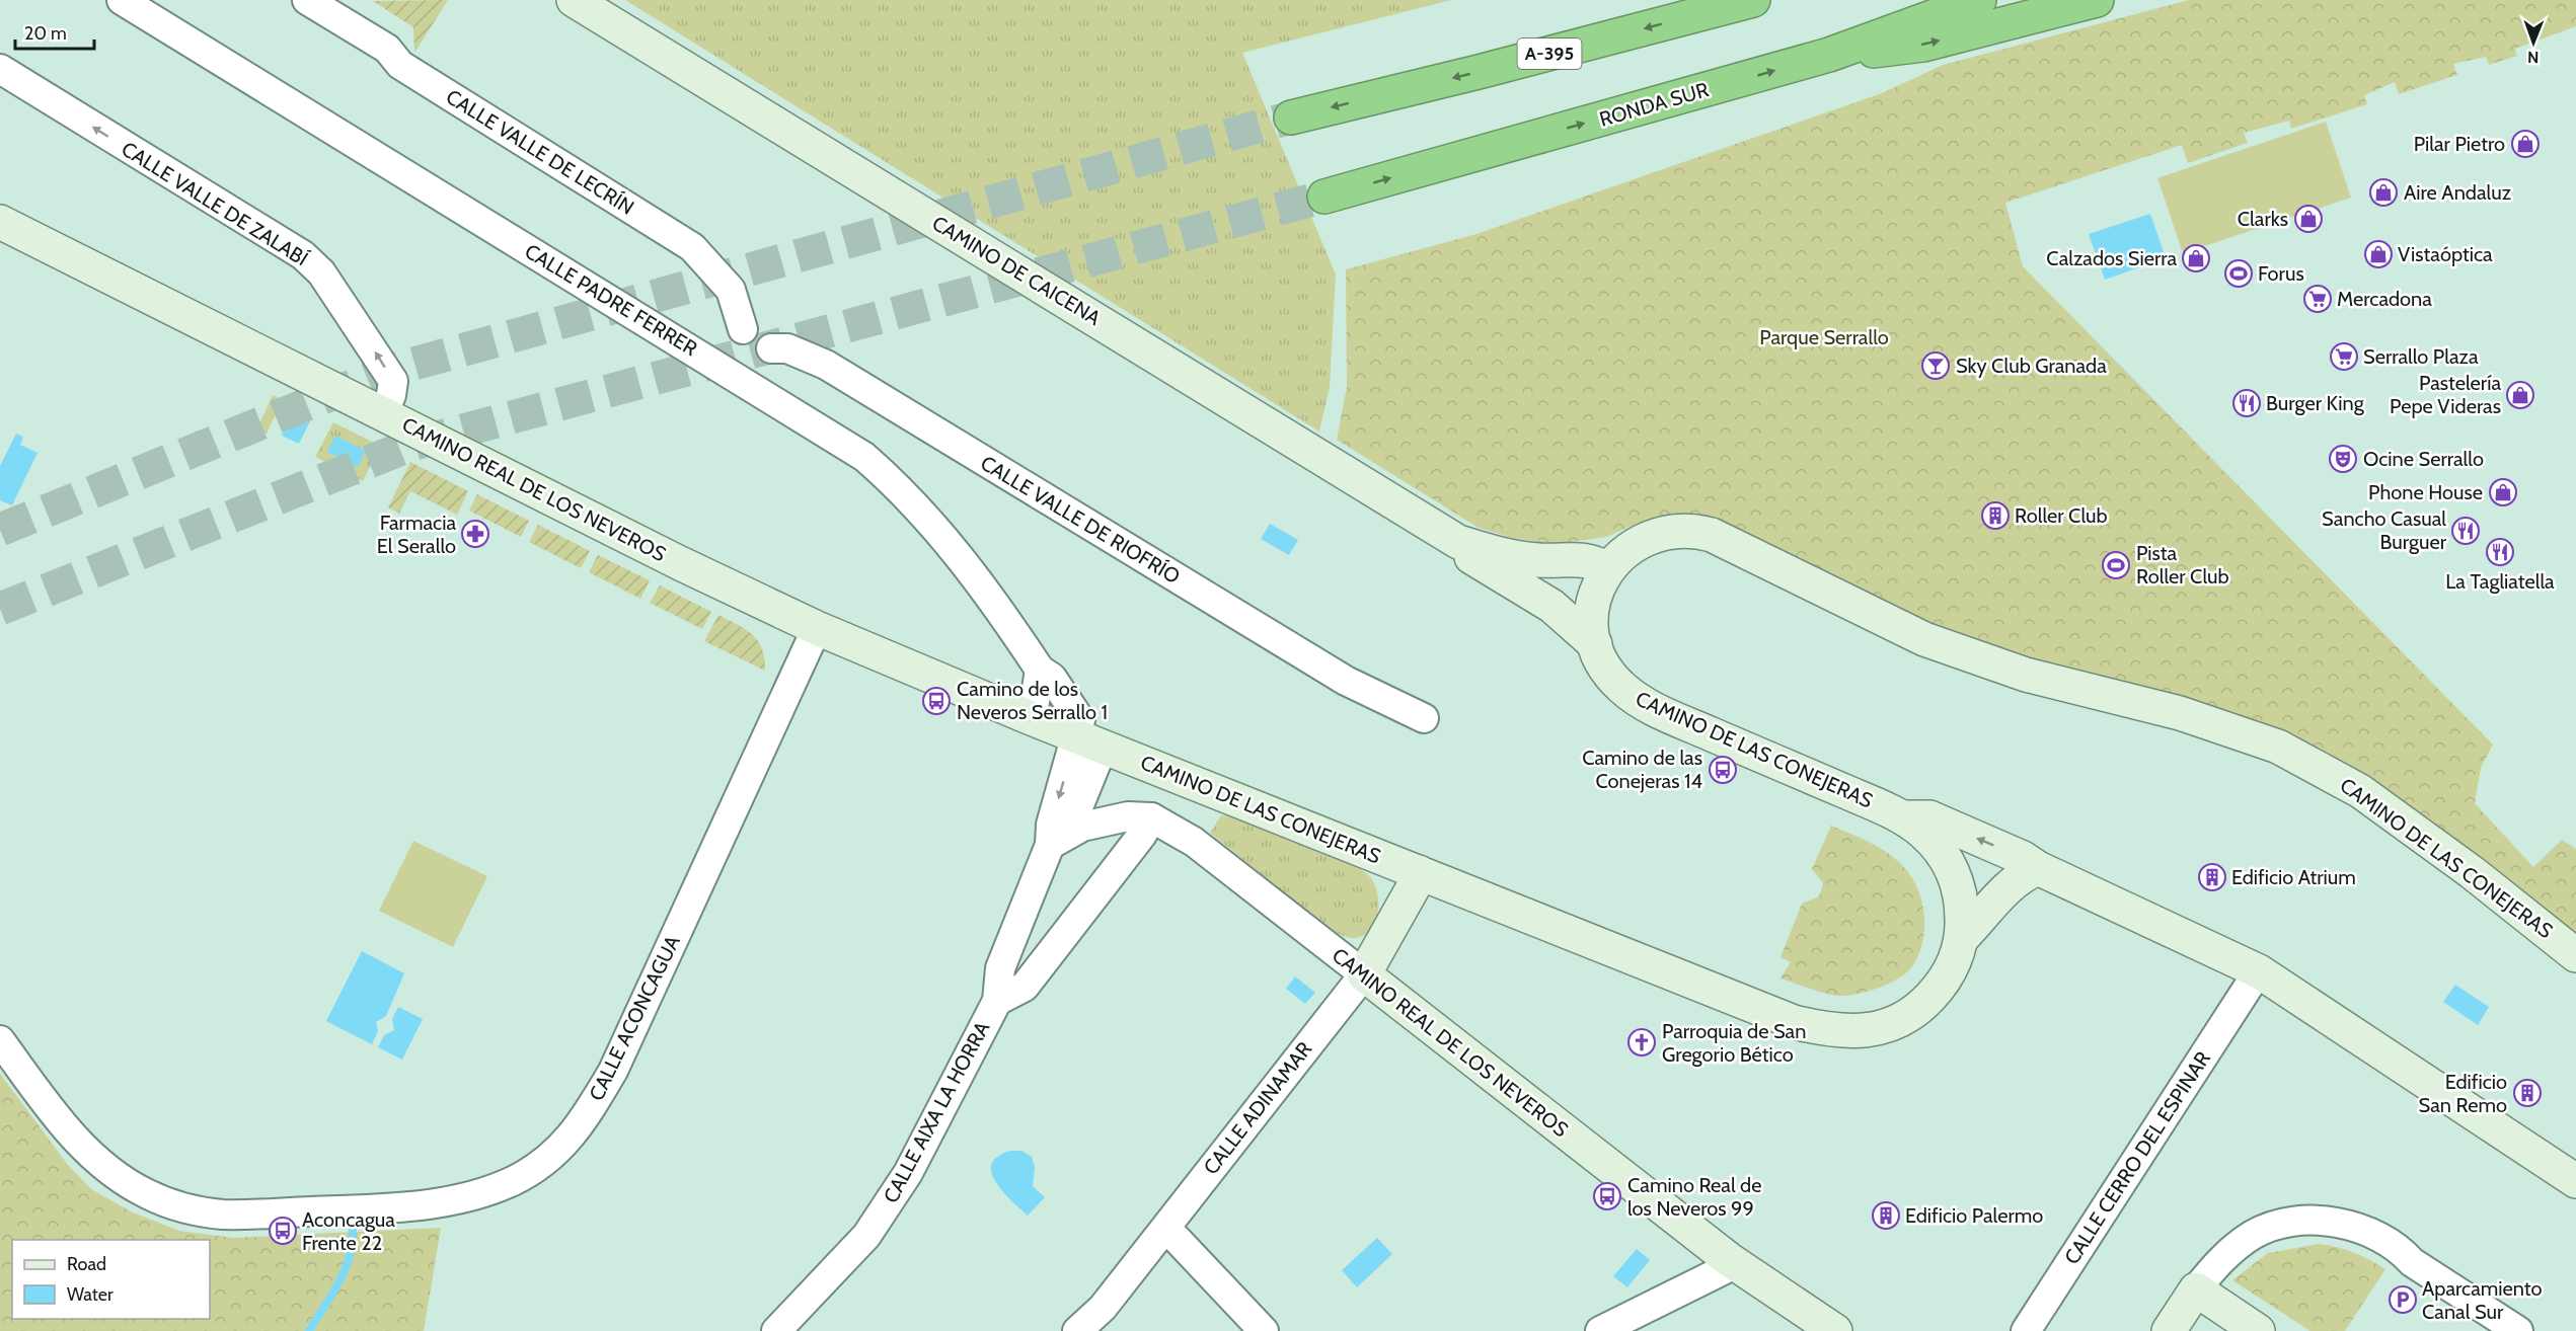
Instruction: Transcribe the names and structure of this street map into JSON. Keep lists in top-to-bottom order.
{
  "streets": {
    "highway": ["A-395", "RONDA SUR"],
    "street": [
      "CALLE VALLE DE LECRÍN",
      "CALLE VALLE DE ZALABÍ",
      "CAMINO DE CAICENA",
      "CALLE PADRE FERRER",
      "CAMINO REAL DE LOS NEVEROS",
      "CALLE VALLE DE RIOFRÍO",
      "CAMINO DE LAS CONEJERAS",
      "CALLE ACONCAGUA",
      "CALLE ADINAMAR",
      "CALLE AIXA LA HORRA",
      "CALLE CERRO DEL ESPINAR"
    ]
  },
  "crossings": [
    ["CALLE VALLE DE ZALABÍ", "CAMINO REAL DE LOS NEVEROS"],
    ["CAMINO DE CAICENA", "CAMINO DE LAS CONEJERAS"],
    ["CALLE PADRE FERRER", "CAMINO REAL DE LOS NEVEROS"],
    ["CALLE PADRE FERRER", "CAMINO DE LAS CONEJERAS"],
    ["CALLE PADRE FERRER", "CALLE AIXA LA HORRA"],
    ["CAMINO REAL DE LOS NEVEROS", "CAMINO DE LAS CONEJERAS"],
    ["CAMINO REAL DE LOS NEVEROS", "CALLE ACONCAGUA"],
    ["CAMINO REAL DE LOS NEVEROS", "CALLE ADINAMAR"],
    ["CAMINO REAL DE LOS NEVEROS", "CALLE AIXA LA HORRA"],
    ["CAMINO DE LAS CONEJERAS", "CALLE ADINAMAR"],
    ["CAMINO DE LAS CONEJERAS", "CALLE AIXA LA HORRA"]
  ],
  "one_way": ["CALLE VALLE DE ZALABÍ"],
  "parks": ["Parque Serrallo"],
  "places": {
    "shop": [
      "Pilar Pietro",
      "Aire Andaluz",
      "Clarks",
      "Vistaóptica",
      "Calzados Sierra",
      "Pastelería Pepe Videras",
      "Phone House"
    ],
    "sports": ["Forus", "Pista Roller Club"],
    "supermarket": ["Mercadona", "Serrallo Plaza"],
    "bar": ["Sky Club Granada"],
    "restaurant": ["Burger King", "Sancho Casual Burguer", "La Tagliatella"],
    "theatre": ["Ocine Serrallo"],
    "building": [
      "Roller Club",
      "Edificio Atrium",
      "Edificio San Remo",
      "Edificio Palermo"
    ],
    "pharmacy": ["Farmacia El Serallo"],
    "bus stop": [
      "Camino de los Neveros Serrallo 1",
      "Camino de las Conejeras 14",
      "Camino Real de los Neveros 99",
      "Aconcagua Frente 22"
    ],
    "church": ["Parroquia de San Gregorio Bético"],
    "parking": ["Aparcamiento Canal Sur"]
  },
  "legend": ["Road", "Water"],
  "scale_bar": "20 m",
  "north": "bottom"
}
